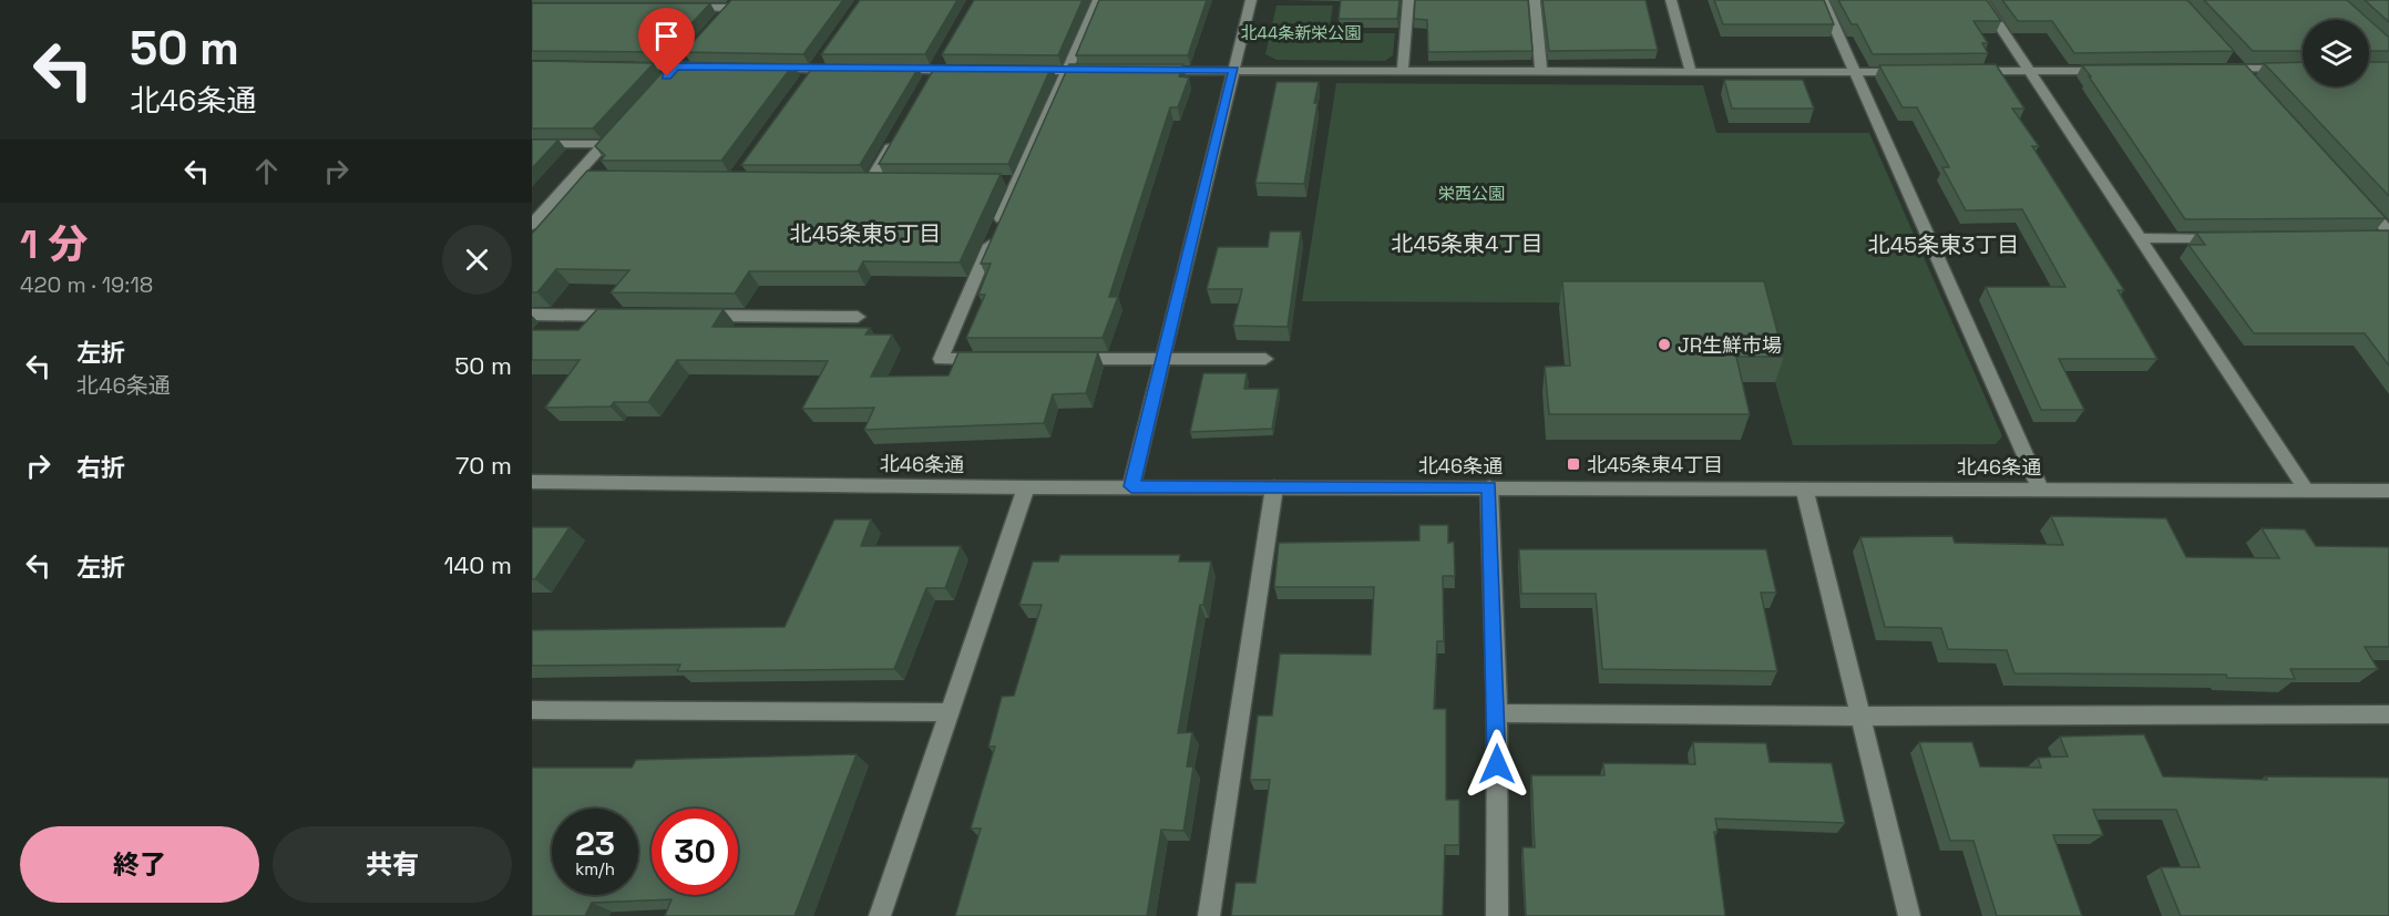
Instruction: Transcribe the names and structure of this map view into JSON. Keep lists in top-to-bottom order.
{
  "streets": {
    "street": ["北46条通"]
  },
  "districts": ["北45条東5丁目", "北45条東4丁目", "北45条東3丁目"],
  "parks": ["北44条新栄公園", "栄西公園"],
  "places": {
    "other": ["JR生鮮市場"],
    "transit": ["北45条東4丁目"]
  },
  "page": {
    "turn": ["50 m", "北46条通"],
    "heading": ["1 分", "420 m · 19:18"],
    "list": [
      {
        "name": "左折",
        "note": "北46条通",
        "value": "50 m"
      },
      {
        "name": "右折",
        "value": "70 m"
      },
      {
        "name": "左折",
        "value": "140 m"
      }
    ],
    "speed": "23 km/h",
    "limit": "30",
    "buttons": ["終了", "共有"]
  }
}
